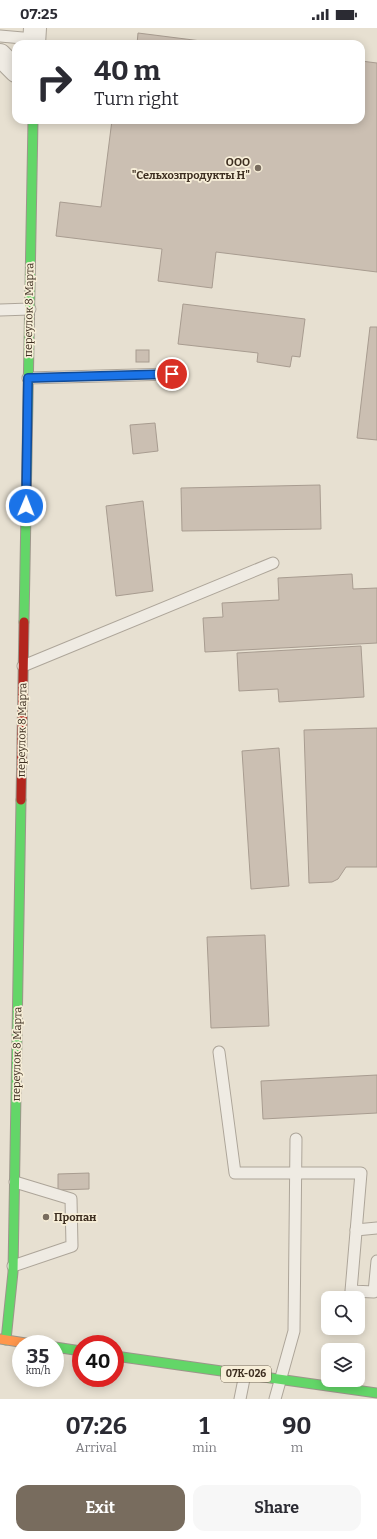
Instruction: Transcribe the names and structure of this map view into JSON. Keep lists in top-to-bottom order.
{
  "streets": {
    "street": ["переулок 8 Марта", "07К-026"]
  },
  "places": ["ООО \"Сельхозпродукты Н\"", "Пропан"],
  "page": {
    "status": "07:25",
    "turn": ["40 m", "Turn right"],
    "speed": "35 km/h",
    "limit": "40",
    "eta": [
      "07:26",
      "Arrival",
      "1",
      "min",
      "90",
      "m"
    ],
    "buttons": ["Exit", "Share"]
  }
}
